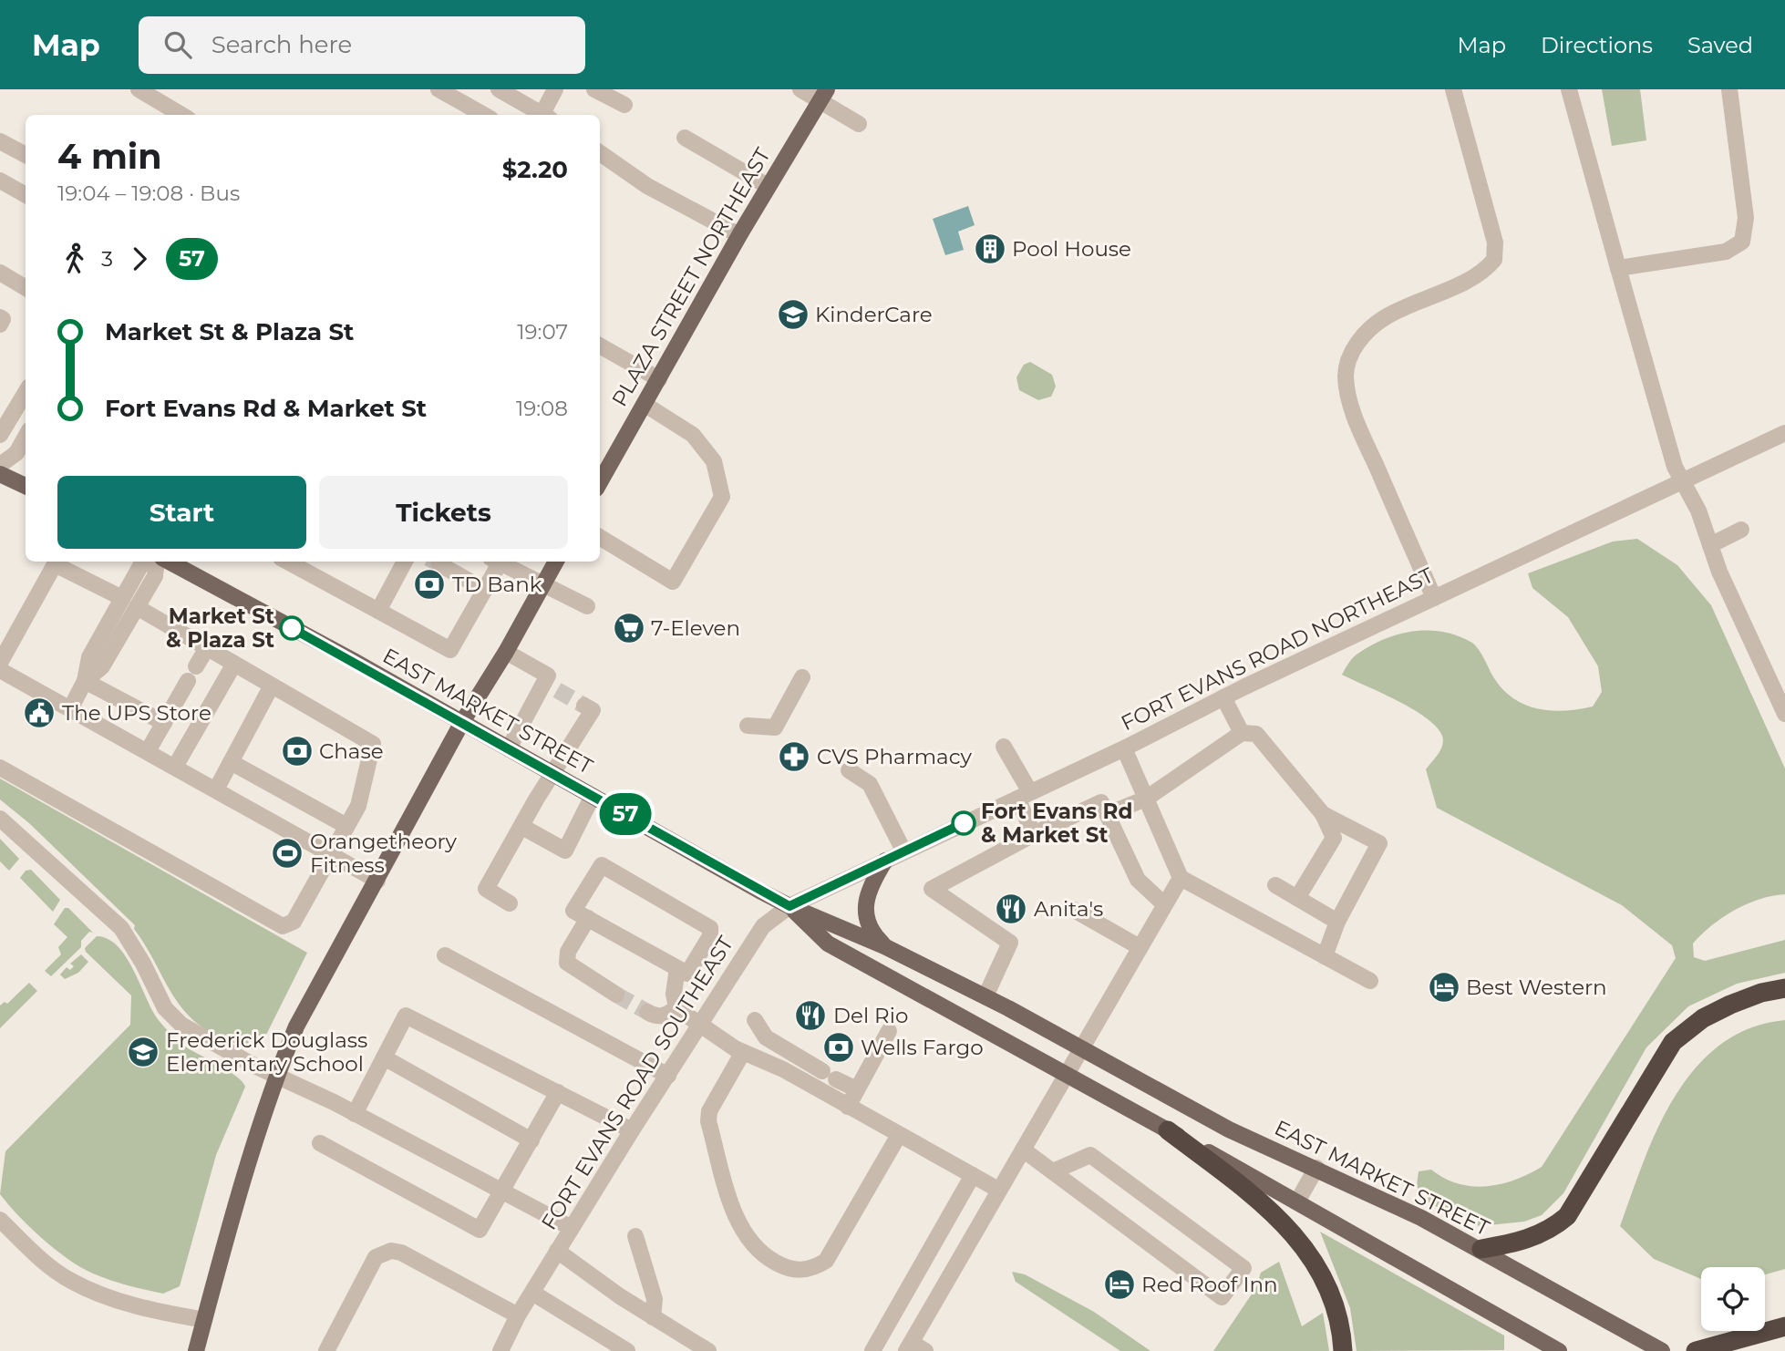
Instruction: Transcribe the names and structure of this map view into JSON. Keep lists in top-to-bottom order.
{
  "streets": {
    "main road": ["PLAZA STREET NORTHEAST", "EAST MARKET STREET"],
    "street": ["FORT EVANS ROAD NORTHEAST", "FORT EVANS ROAD SOUTHEAST"]
  },
  "crossings": [
    ["FORT EVANS ROAD NORTHEAST", "EAST MARKET STREET"],
    ["FORT EVANS ROAD NORTHEAST", "FORT EVANS ROAD SOUTHEAST"],
    ["EAST MARKET STREET", "FORT EVANS ROAD SOUTHEAST"]
  ],
  "places": {
    "building": ["Pool House"],
    "school or university": ["KinderCare", "Frederick Douglass Elementary School"],
    "bank": ["TD Bank", "Chase", "Wells Fargo"],
    "other": ["Market St & Plaza St", "Fort Evans Rd & Market St"],
    "supermarket": ["7-Eleven"],
    "public building": ["The UPS Store"],
    "pharmacy": ["CVS Pharmacy"],
    "sports": ["Orangetheory Fitness"],
    "restaurant": ["Anita's", "Del Rio"],
    "hotel": ["Best Western", "Red Roof Inn"]
  },
  "lines": ["bus line 57"],
  "page": {
    "header": "Map",
    "search": "Search here",
    "nav": ["Map", "Directions", "Saved"],
    "on_map": "57",
    "heading": ["4 min", "19:04 – 19:08 · Bus", "$2.20"],
    "legs": ["3", "57"],
    "list": [
      {
        "name": "Market St & Plaza St",
        "value": "19:07"
      },
      {
        "name": "Fort Evans Rd & Market St",
        "value": "19:08"
      }
    ],
    "buttons": ["Start", "Tickets"]
  }
}
